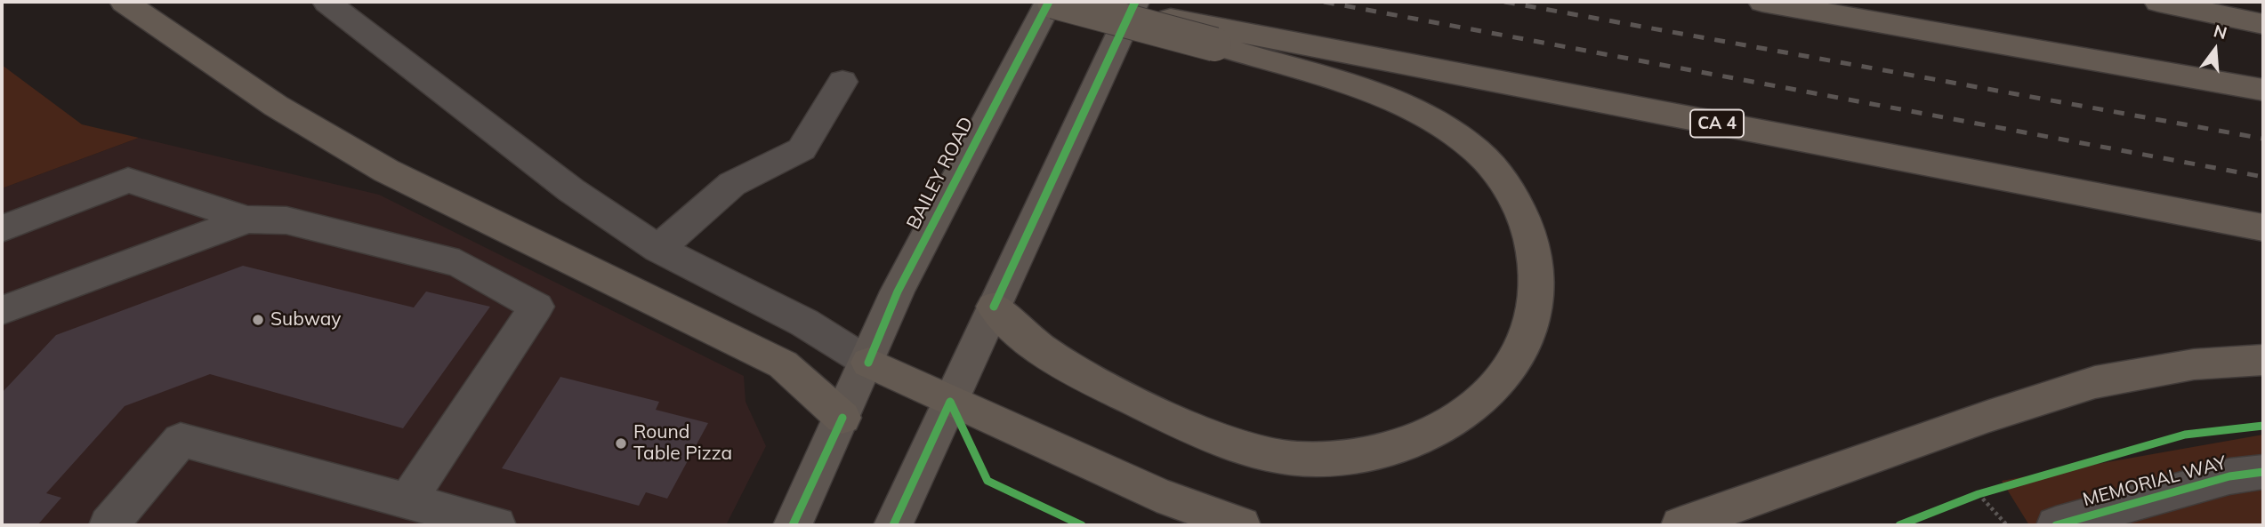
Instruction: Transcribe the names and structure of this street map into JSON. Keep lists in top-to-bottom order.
{
  "streets": {
    "highway": ["CA 4"],
    "main road": ["BAILEY ROAD"],
    "street": ["MEMORIAL WAY"]
  },
  "places": ["Subway", "Round Table Pizza"],
  "north": "top"
}
